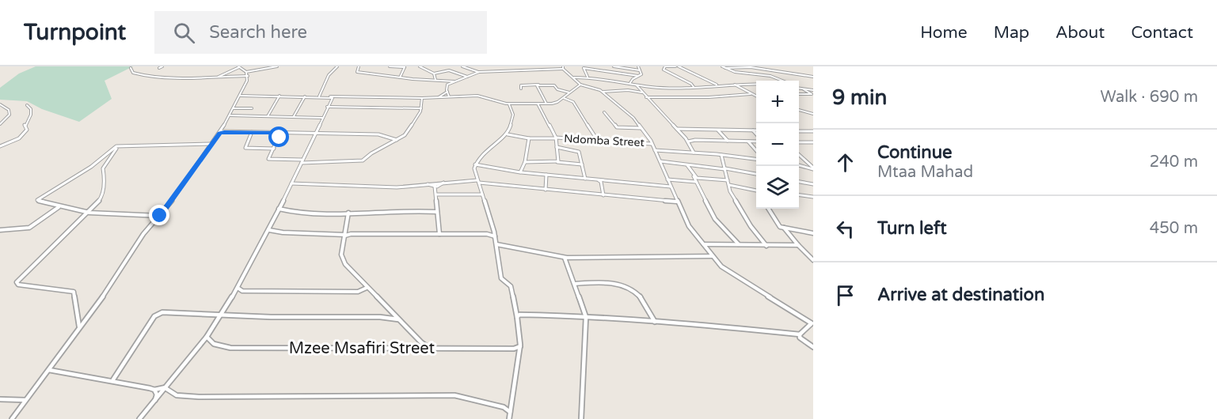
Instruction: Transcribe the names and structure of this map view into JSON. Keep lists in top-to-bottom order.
{
  "streets": {
    "street": ["Ndomba Street", "Mzee Msafiri Street"]
  },
  "page": {
    "header": "Turnpoint",
    "search": "Search here",
    "nav": [
      "Home",
      "Map",
      "About",
      "Contact"
    ],
    "heading": ["9 min", "Walk · 690 m"],
    "map_buttons": ["+", "−"],
    "list": [
      ["Continue", "Mtaa Mahad", "240 m"],
      ["Turn left", "450 m"],
      "Arrive at destination"
    ]
  }
}
